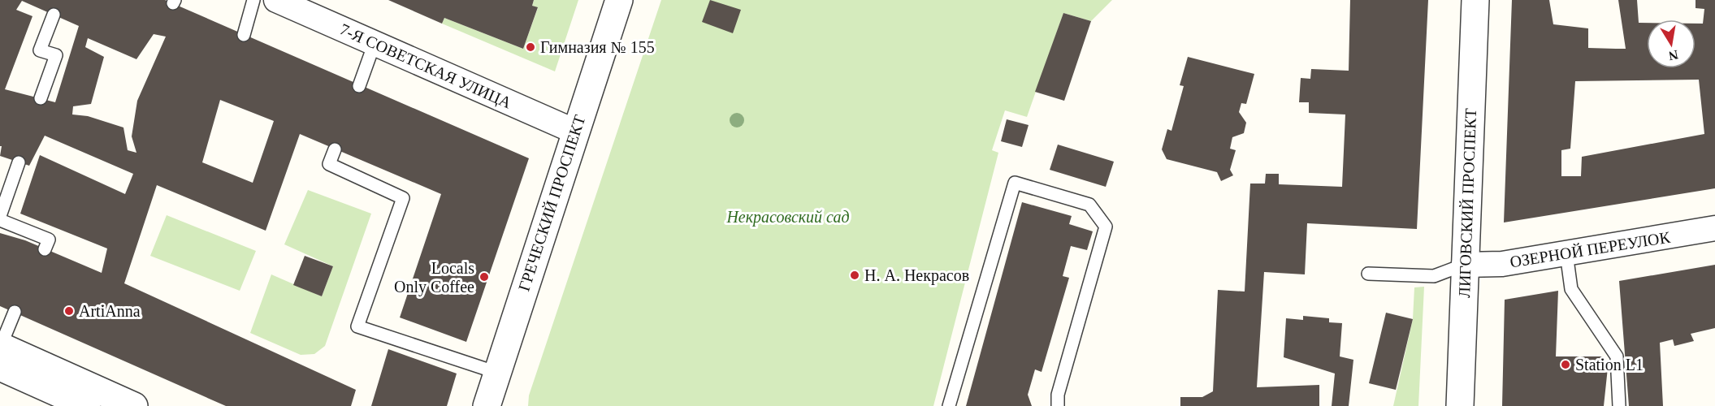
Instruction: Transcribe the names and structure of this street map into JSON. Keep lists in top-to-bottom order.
{
  "streets": {
    "street": [
      "7-Я СОВЕТСКАЯ УЛИЦА",
      "ГРЕЧЕСКИЙ ПРОСПЕКТ",
      "ЛИГОВСКИЙ ПРОСПЕКТ",
      "ОЗЕРНОЙ ПЕРЕУЛОК"
    ]
  },
  "crossings": [
    ["7-Я СОВЕТСКАЯ УЛИЦА", "ГРЕЧЕСКИЙ ПРОСПЕКТ"],
    ["ЛИГОВСКИЙ ПРОСПЕКТ", "ОЗЕРНОЙ ПЕРЕУЛОК"]
  ],
  "parks": ["Некрасовский сад"],
  "places": [
    "Гимназия № 155",
    "Н. А. Некрасов",
    "Locals Only Coffee",
    "ArtiAnna",
    "Station L1"
  ],
  "north": "bottom"
}
